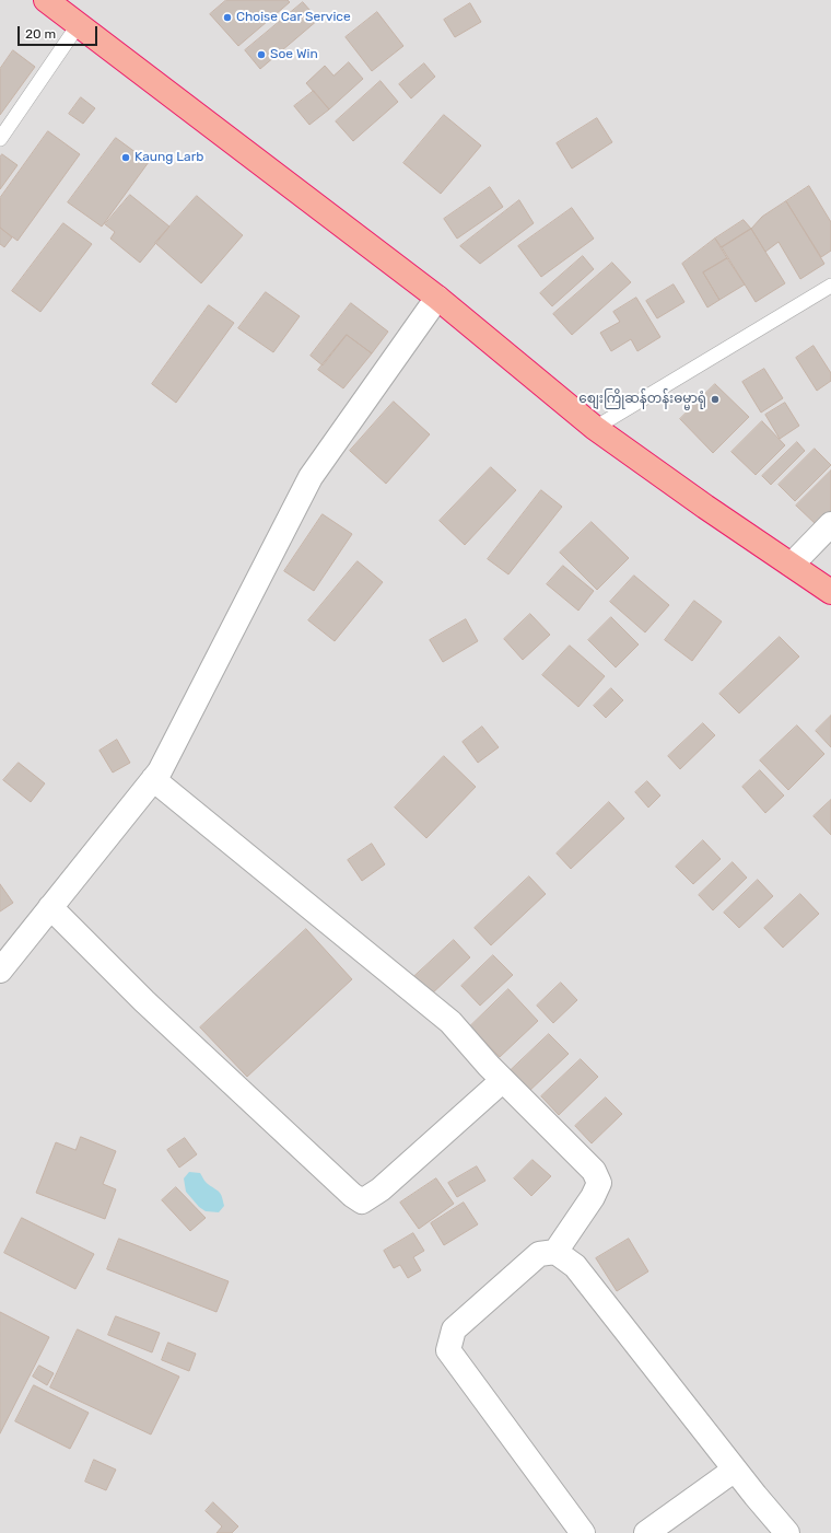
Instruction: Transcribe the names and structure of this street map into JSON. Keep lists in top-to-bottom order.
{
  "places": [
    "Choise Car Service",
    "Soe Win",
    "Kaung Larb",
    "စျေးကြိုဆန်တန်းဓမ္မာရုံ"
  ],
  "scale_bar": "20 m"
}
